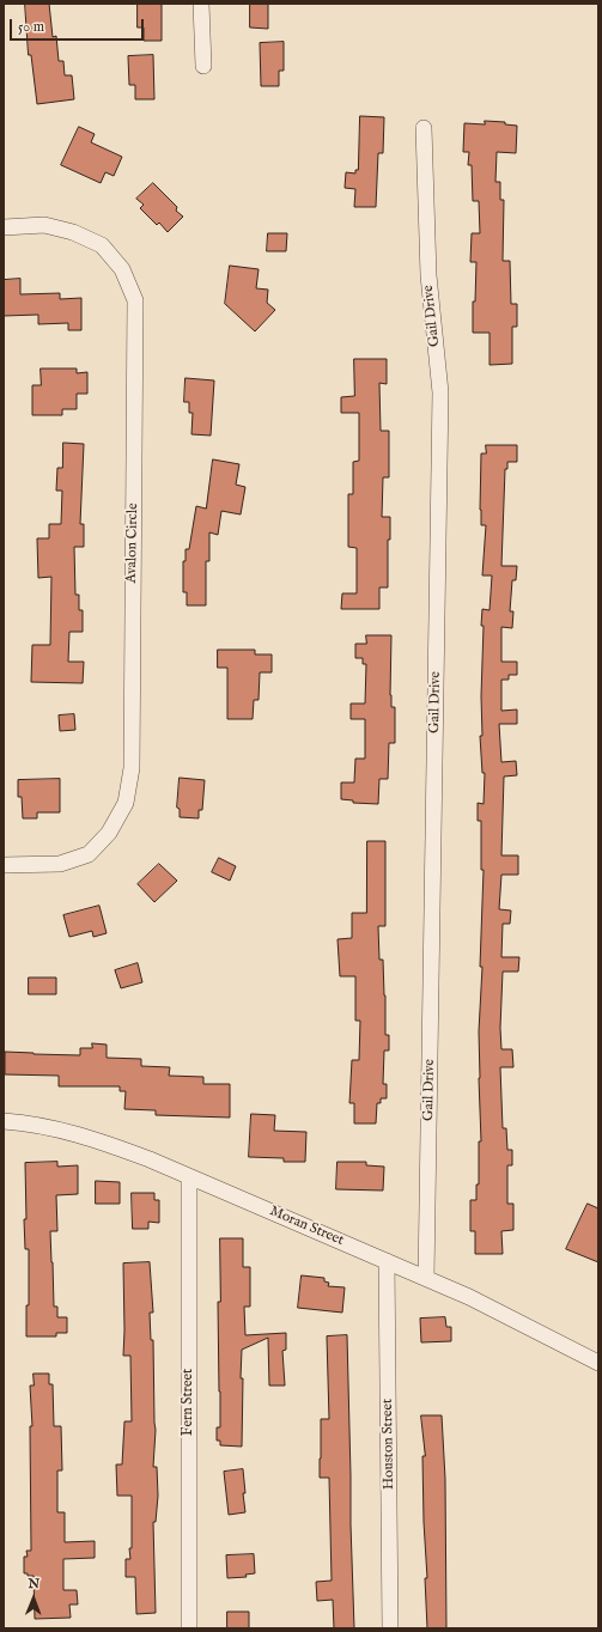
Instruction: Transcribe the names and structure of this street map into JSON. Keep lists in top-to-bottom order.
{
  "streets": {
    "street": [
      "Gail Drive",
      "Avalon Circle",
      "Moran Street",
      "Fern Street",
      "Houston Street"
    ]
  },
  "crossings": [
    ["Gail Drive", "Moran Street"],
    ["Moran Street", "Fern Street"],
    ["Moran Street", "Houston Street"]
  ],
  "scale_bar": "50 m",
  "north": "top"
}
